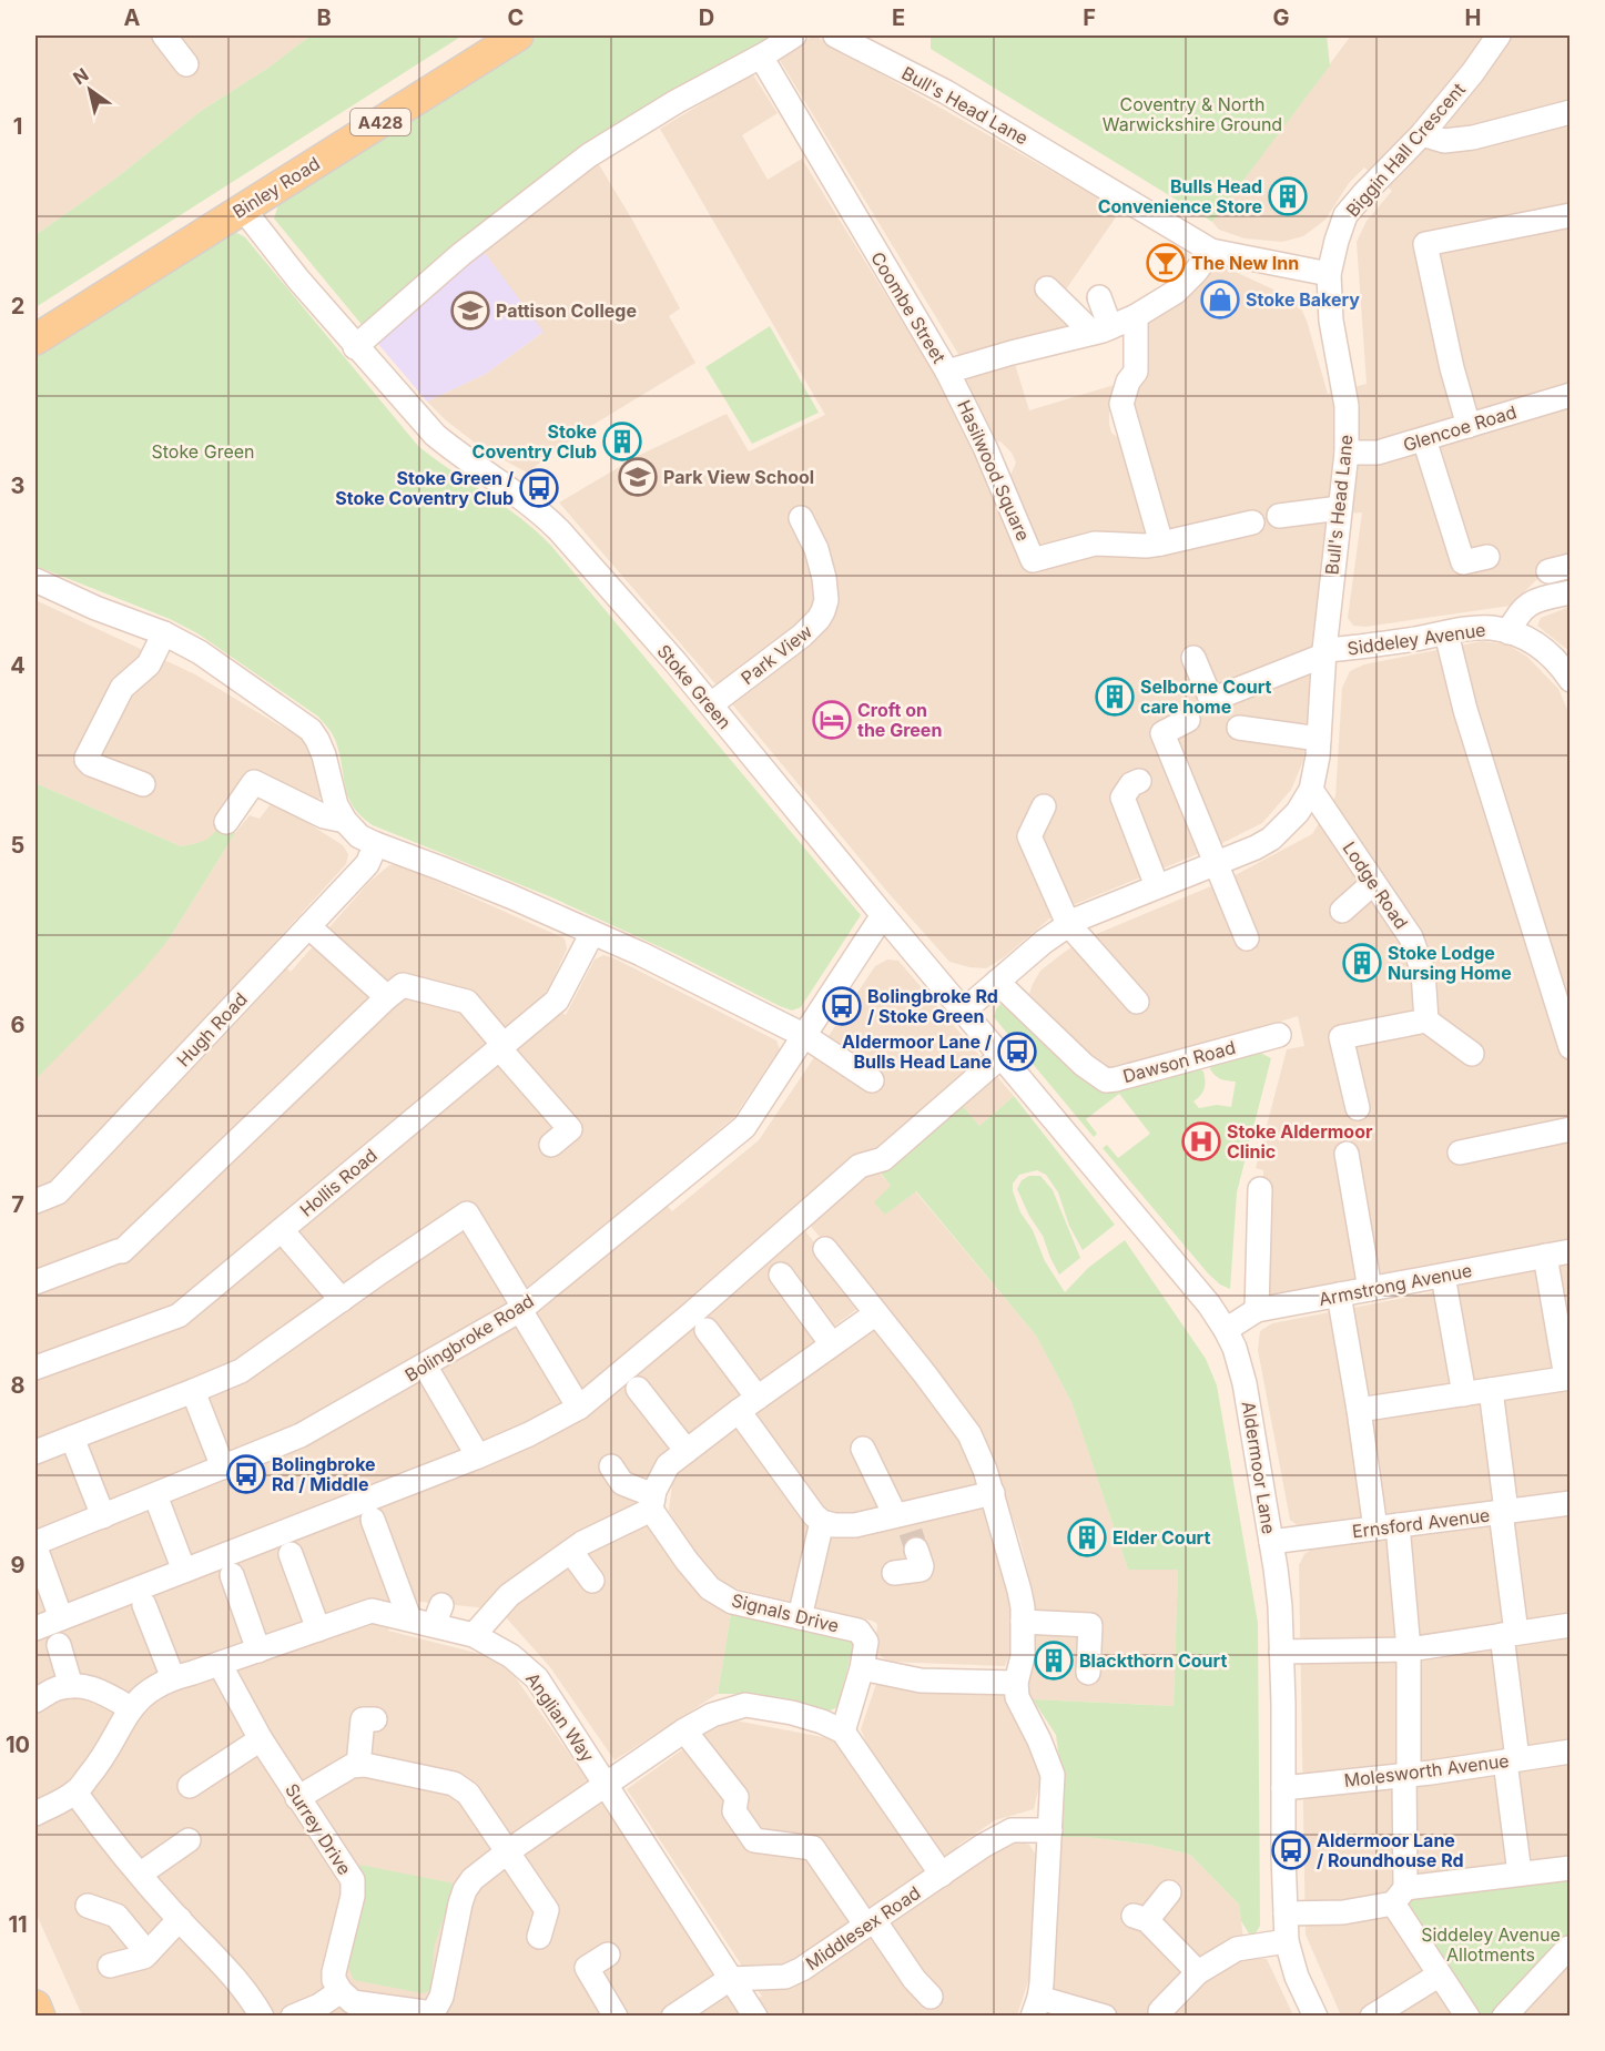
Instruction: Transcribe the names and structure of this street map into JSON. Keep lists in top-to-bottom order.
{
  "streets": {
    "main road": ["A428", "Binley Road"],
    "street": [
      "Bull's Head Lane",
      "Biggin Hall Crescent",
      "Coombe Street",
      "Glencoe Road",
      "Hasilwood Square",
      "Siddeley Avenue",
      "Park View",
      "Stoke Green",
      "Lodge Road",
      "Hugh Road",
      "Dawson Road",
      "Hollis Road",
      "Armstrong Avenue",
      "Bolingbroke Road",
      "Aldermoor Lane",
      "Ernsford Avenue",
      "Signals Drive",
      "Anglian Way",
      "Molesworth Avenue",
      "Surrey Drive",
      "Middlesex Road"
    ]
  },
  "crossings": [
    ["Bull's Head Lane", "Biggin Hall Crescent"],
    ["Bull's Head Lane", "Coombe Street"],
    ["Bull's Head Lane", "Glencoe Road"],
    ["Bull's Head Lane", "Siddeley Avenue"],
    ["Bull's Head Lane", "Stoke Green"],
    ["Bull's Head Lane", "Lodge Road"],
    ["Bull's Head Lane", "Dawson Road"],
    ["Bull's Head Lane", "Aldermoor Lane"],
    ["Binley Road", "Stoke Green"],
    ["Coombe Street", "Hasilwood Square"],
    ["Park View", "Stoke Green"],
    ["Stoke Green", "Bolingbroke Road"],
    ["Stoke Green", "Aldermoor Lane"],
    ["Armstrong Avenue", "Aldermoor Lane"],
    ["Aldermoor Lane", "Ernsford Avenue"],
    ["Aldermoor Lane", "Molesworth Avenue"],
    ["Anglian Way", "Surrey Drive"],
    ["Anglian Way", "Middlesex Road"]
  ],
  "parks": ["Coventry & North Warwickshire Ground", "Stoke Green", "Siddeley Avenue Allotments"],
  "places": {
    "building": [
      "Bulls Head Convenience Store",
      "Stoke Coventry Club",
      "Selborne Court care home",
      "Stoke Lodge Nursing Home",
      "Elder Court",
      "Blackthorn Court"
    ],
    "bar": ["The New Inn"],
    "shop": ["Stoke Bakery"],
    "school or university": ["Pattison College", "Park View School"],
    "bus stop": [
      "Stoke Green / Stoke Coventry Club",
      "Bolingbroke Rd / Stoke Green",
      "Aldermoor Lane / Bulls Head Lane",
      "Bolingbroke Rd / Middle",
      "Aldermoor Lane / Roundhouse Rd"
    ],
    "hotel": ["Croft on the Green"],
    "hospital": ["Stoke Aldermoor Clinic"]
  },
  "north": "top left",
  "grid": {
    "columns": [
      "A",
      "B",
      "C",
      "D",
      "E",
      "F",
      "G",
      "H"
    ],
    "rows": [
      "1",
      "2",
      "3",
      "4",
      "5",
      "6",
      "7",
      "8",
      "9",
      "10",
      "11"
    ]
  }
}
